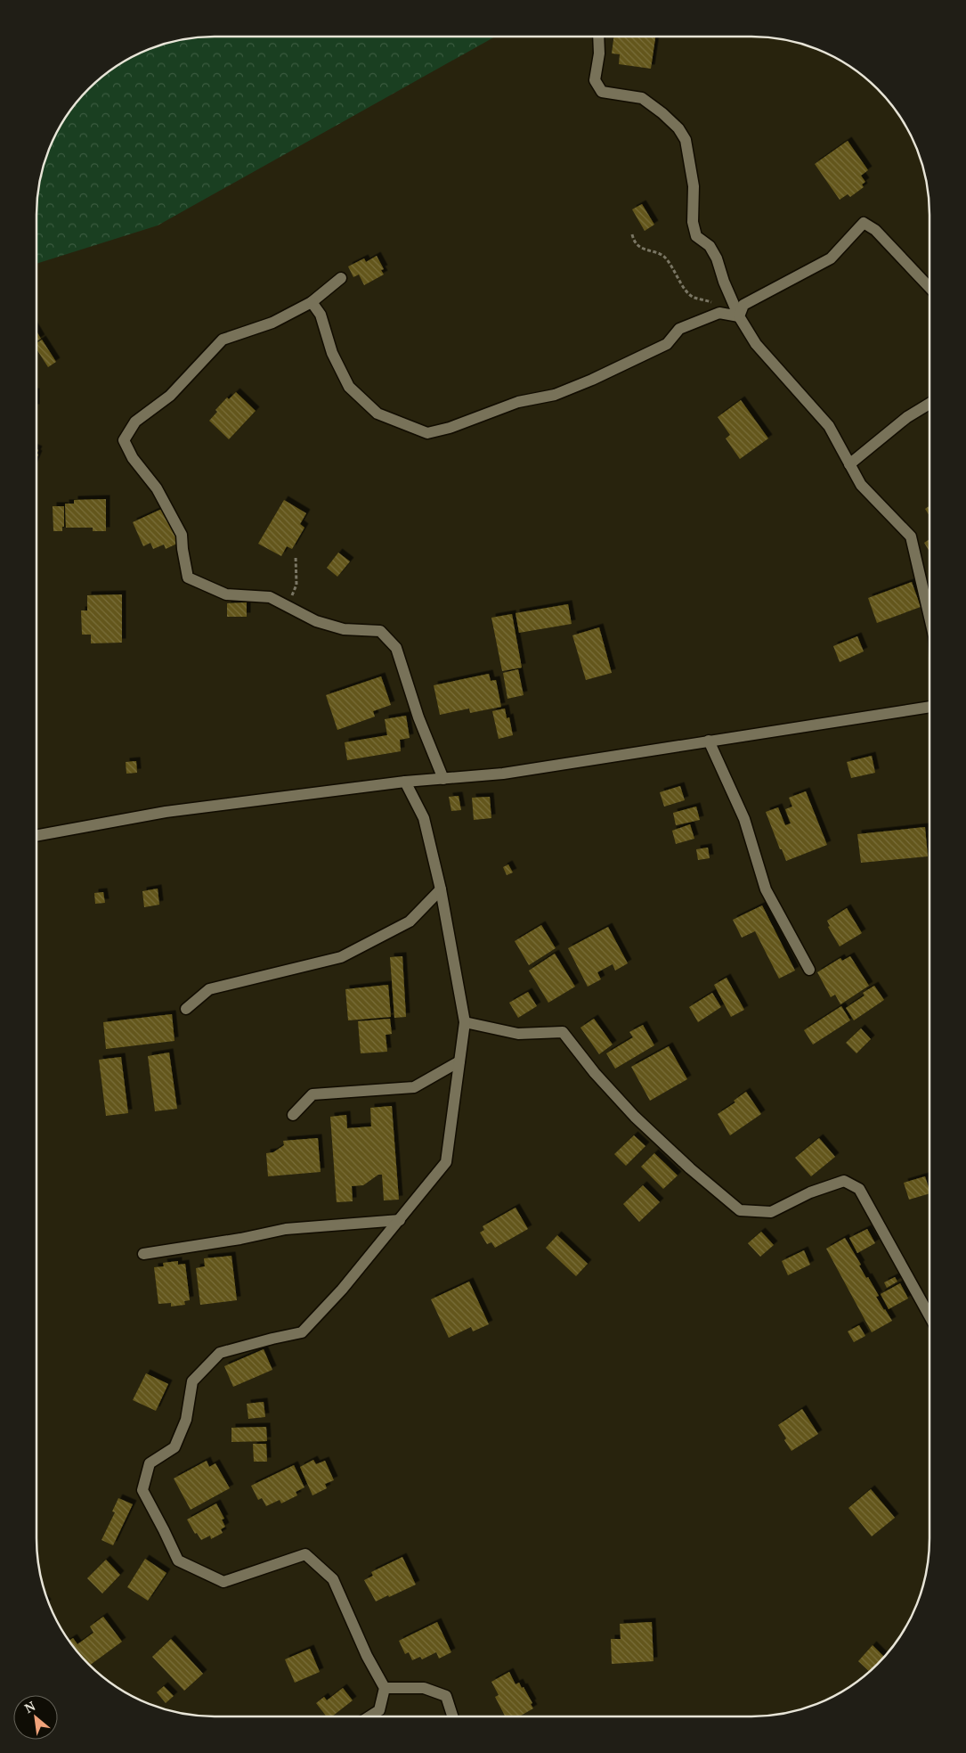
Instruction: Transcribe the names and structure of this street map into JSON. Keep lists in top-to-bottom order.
{
  "north": "top left"
}
